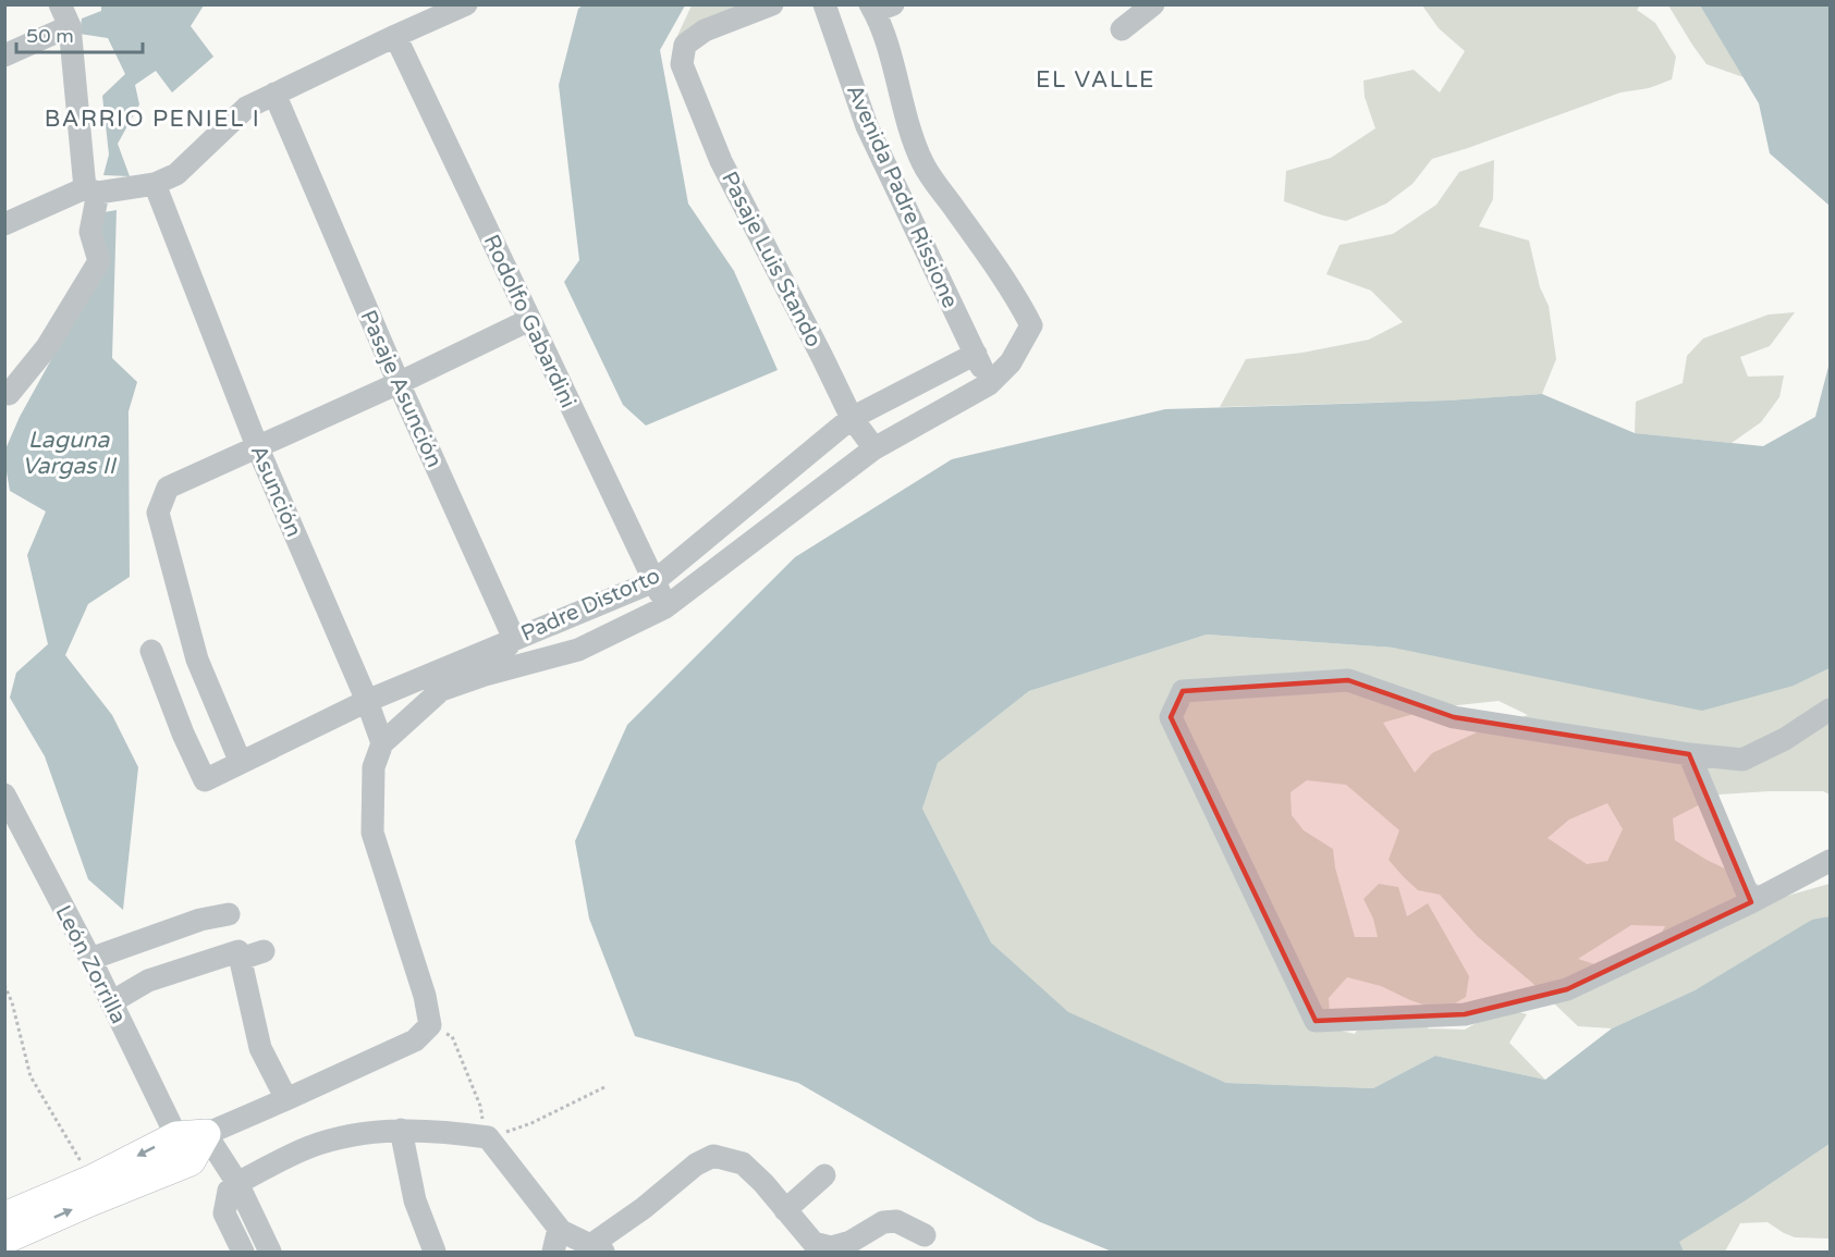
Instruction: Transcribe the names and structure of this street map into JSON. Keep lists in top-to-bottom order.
{
  "streets": {
    "street": [
      "Avenida Padre Rissione",
      "Pasaje Luis Stando",
      "Rodolfo Gabardini",
      "Pasaje Asunción",
      "Asunción",
      "Padre Distorto",
      "León Zorrilla"
    ]
  },
  "crossings": [
    ["Avenida Padre Rissione", "Padre Distorto"],
    ["Pasaje Luis Stando", "Padre Distorto"],
    ["Rodolfo Gabardini", "Padre Distorto"],
    ["Pasaje Asunción", "Padre Distorto"],
    ["Asunción", "Padre Distorto"]
  ],
  "districts": ["EL VALLE", "BARRIO PENIEL I"],
  "water": ["Laguna Vargas II"],
  "scale_bar": "50 m"
}
